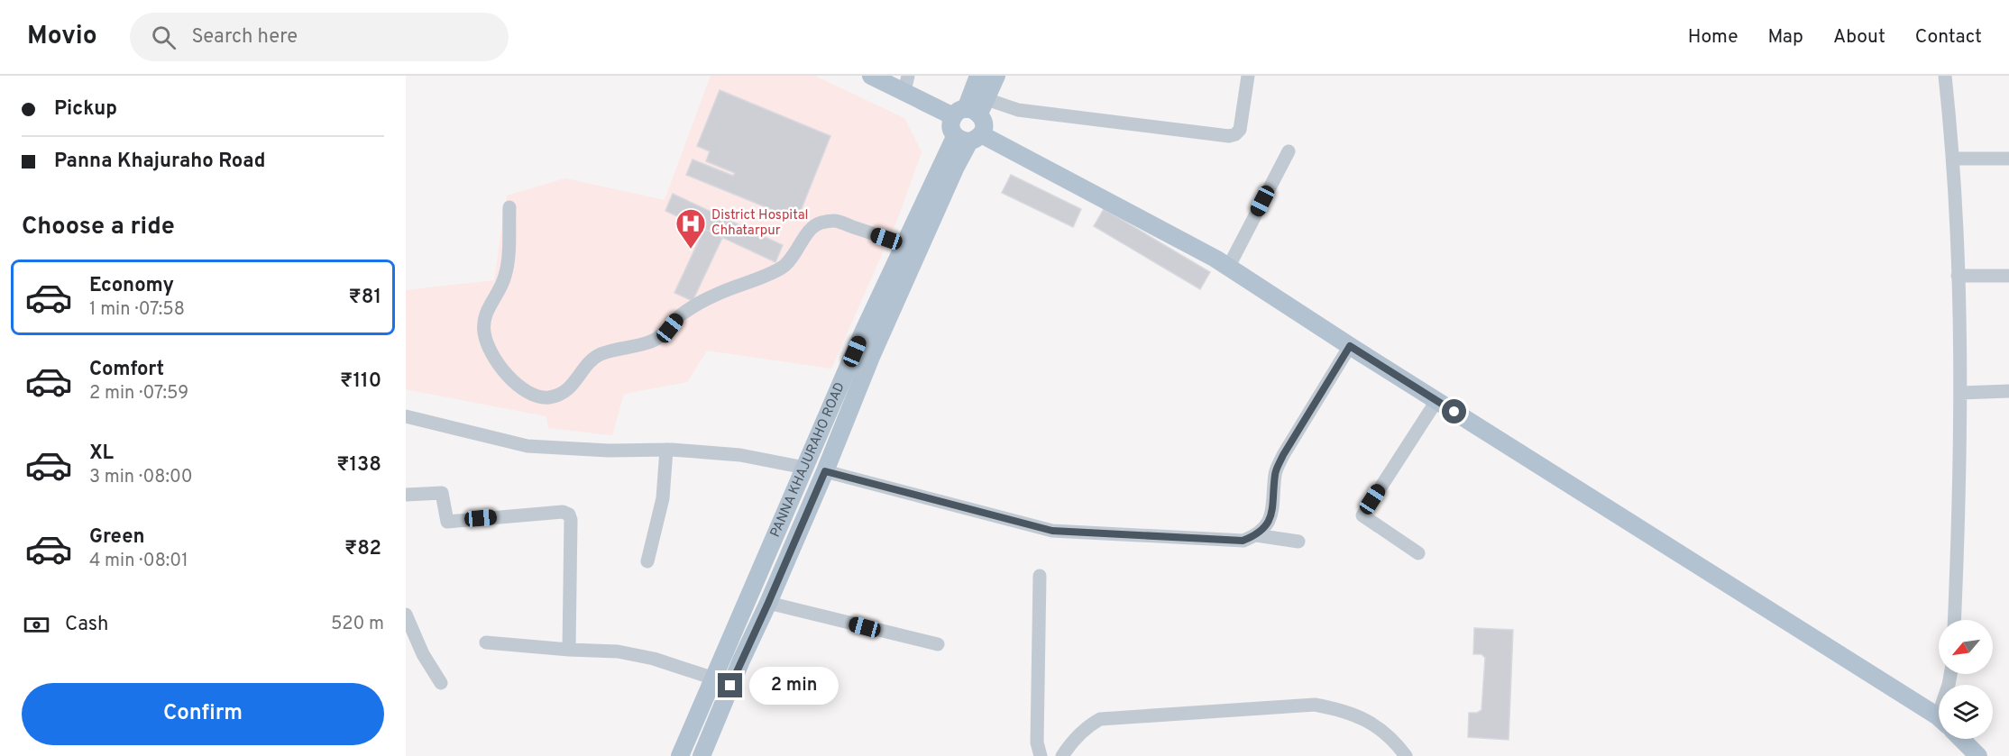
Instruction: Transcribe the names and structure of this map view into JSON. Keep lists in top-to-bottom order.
{
  "streets": {
    "main road": ["PANNA KHAJURAHO ROAD"]
  },
  "places": {
    "hospital": ["District Hospital Chhatarpur"]
  },
  "north": "bottom left",
  "page": {
    "header": "Movio",
    "search": "Search here",
    "nav": [
      "Home",
      "Map",
      "About",
      "Contact"
    ],
    "banner": ["Pickup", "Panna Khajuraho Road"],
    "heading": "Choose a ride",
    "list": [
      {
        "name": "Economy",
        "note": "1 min · 07:58",
        "value": "₹81"
      },
      {
        "name": "Comfort",
        "note": "2 min · 07:59",
        "value": "₹110"
      },
      {
        "name": "XL",
        "note": "3 min · 08:00",
        "value": "₹138"
      },
      {
        "name": "Green",
        "note": "4 min · 08:01",
        "value": "₹82"
      }
    ],
    "pay": ["Cash", "520 m"],
    "bubble": "2 min",
    "buttons": "Confirm"
  }
}
